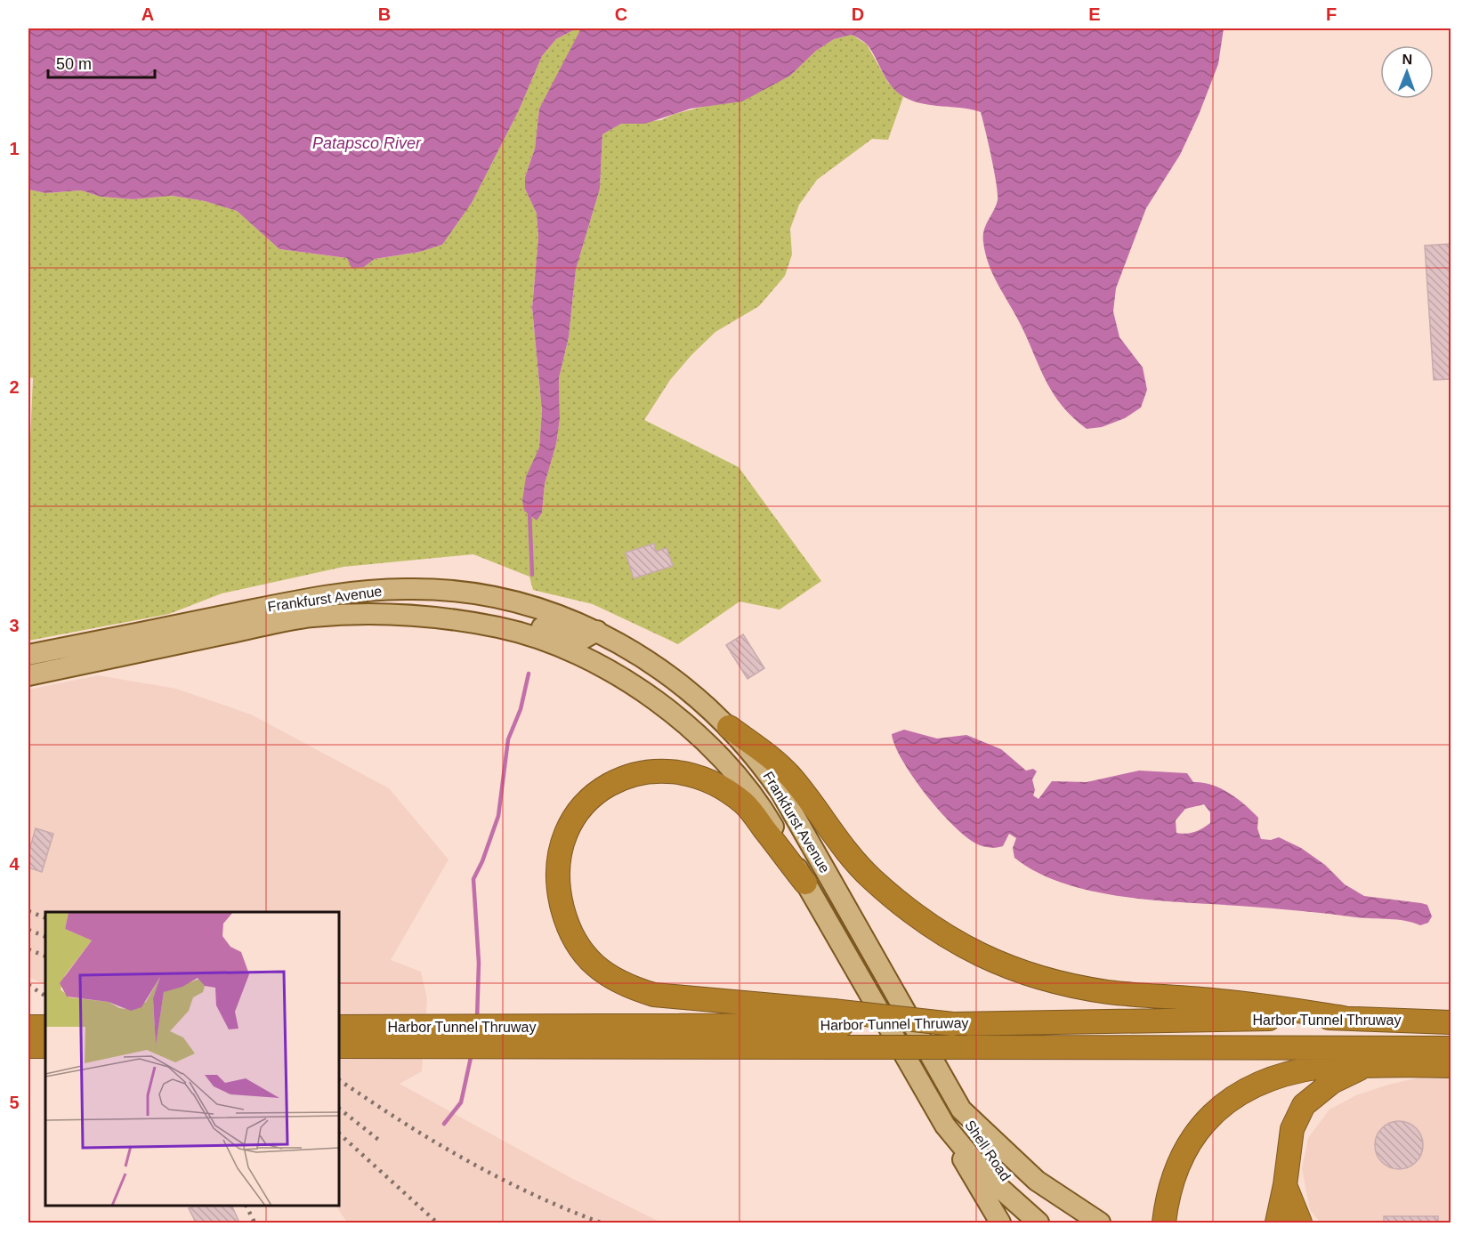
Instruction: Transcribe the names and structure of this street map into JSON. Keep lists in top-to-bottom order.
{
  "streets": {
    "highway": ["Harbor Tunnel Thruway"],
    "main road": ["Frankfurst Avenue", "Shell Road"]
  },
  "crossings": [
    ["Frankfurst Avenue", "Shell Road"]
  ],
  "water": ["Patapsco River"],
  "scale_bar": "50 m",
  "north": "top",
  "grid": {
    "columns": [
      "A",
      "B",
      "C",
      "D",
      "E",
      "F"
    ],
    "rows": [
      "1",
      "2",
      "3",
      "4",
      "5"
    ]
  }
}
